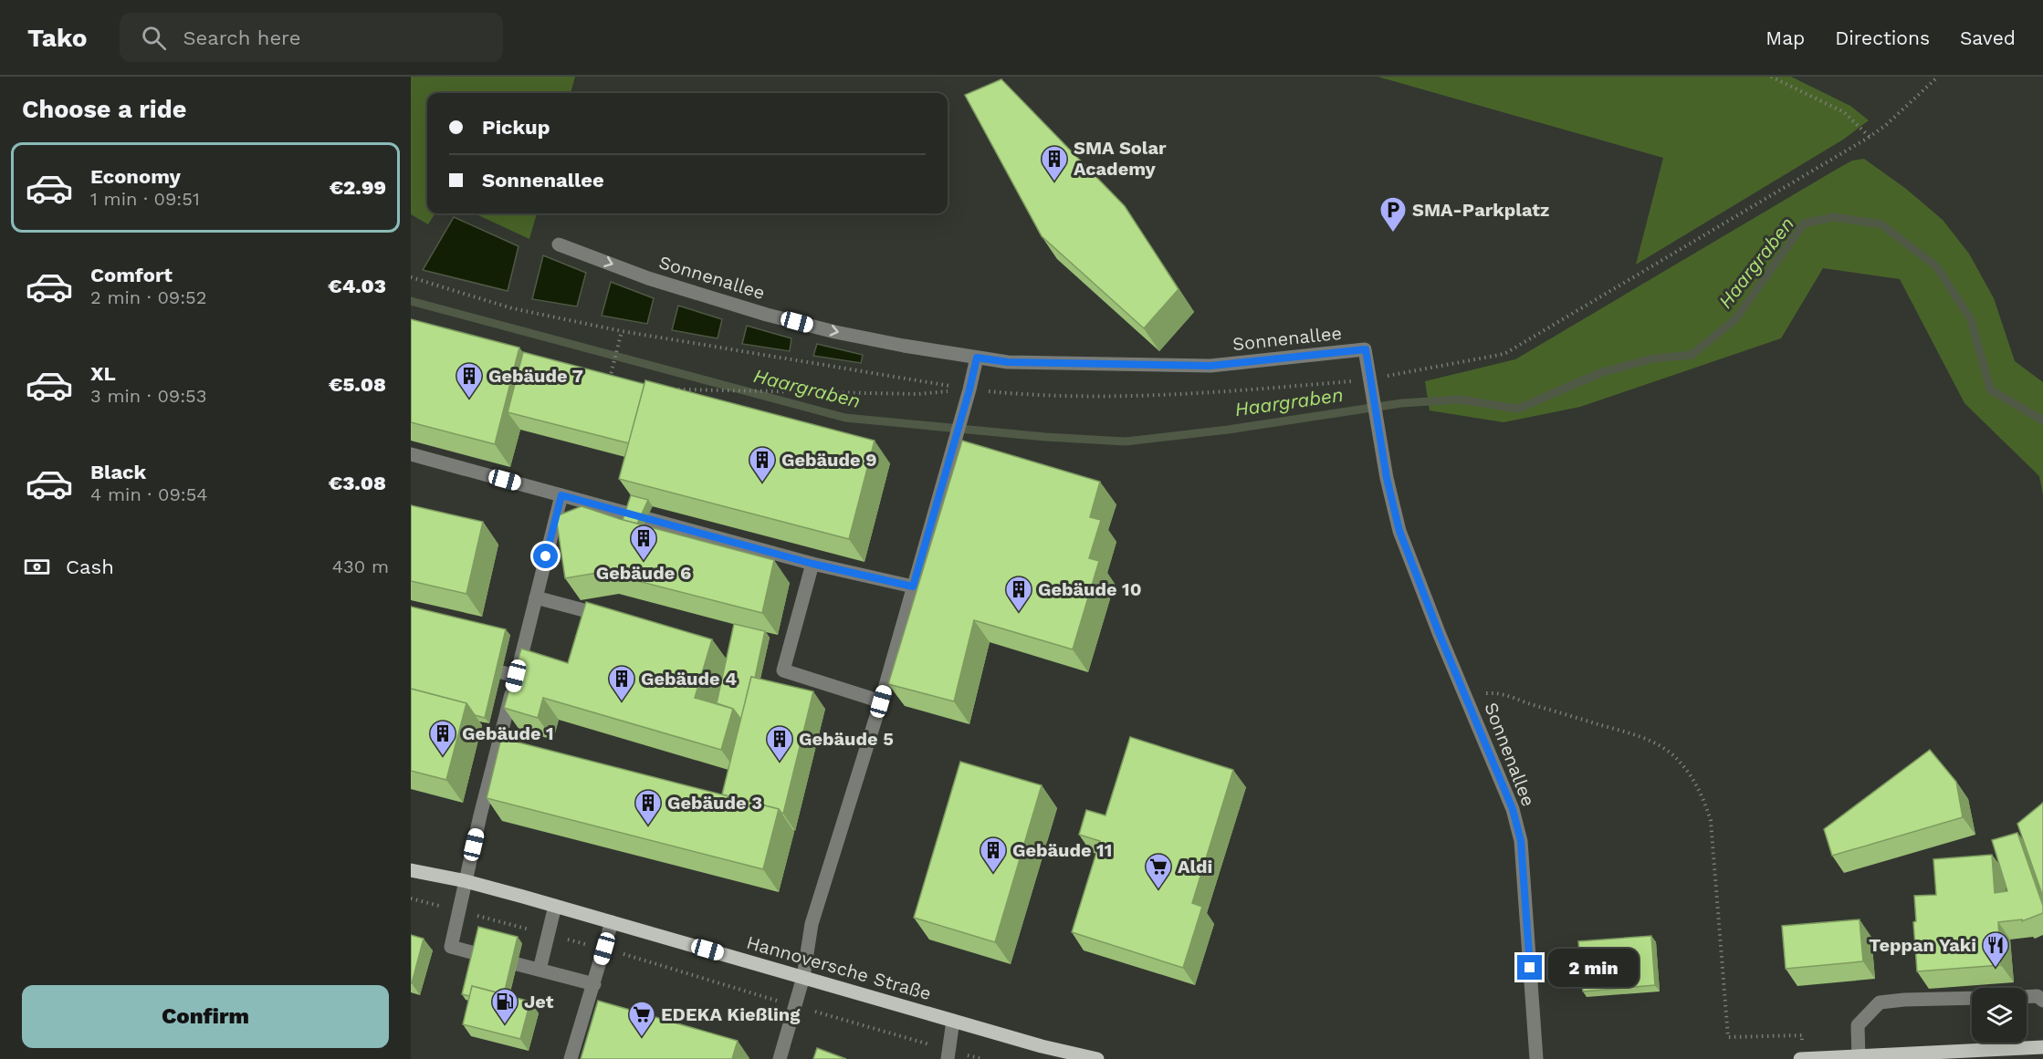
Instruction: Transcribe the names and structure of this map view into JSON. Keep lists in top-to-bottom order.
{
  "streets": {
    "main road": ["Hannoversche Straße"],
    "street": ["Sonnenallee"]
  },
  "water": ["Haargraben"],
  "places": {
    "building": [
      "SMA Solar Academy",
      "Gebäude 7",
      "Gebäude 9",
      "Gebäude 6",
      "Gebäude 10",
      "Gebäude 4",
      "Gebäude 1",
      "Gebäude 5",
      "Gebäude 3",
      "Gebäude 11"
    ],
    "parking": ["SMA-Parkplatz"],
    "supermarket": ["Aldi", "EDEKA Kießling"],
    "restaurant": ["Teppan Yaki"],
    "fuel station": ["Jet"]
  },
  "page": {
    "header": "Tako",
    "search": "Search here",
    "nav": ["Map", "Directions", "Saved"],
    "heading": "Choose a ride",
    "banner": ["Pickup", "Sonnenallee"],
    "list": [
      {
        "name": "Economy",
        "note": "1 min · 09:51",
        "value": "€2.99"
      },
      {
        "name": "Comfort",
        "note": "2 min · 09:52",
        "value": "€4.03"
      },
      {
        "name": "XL",
        "note": "3 min · 09:53",
        "value": "€5.08"
      },
      {
        "name": "Black",
        "note": "4 min · 09:54",
        "value": "€3.08"
      }
    ],
    "pay": ["Cash", "430 m"],
    "bubble": "2 min",
    "buttons": "Confirm"
  }
}
